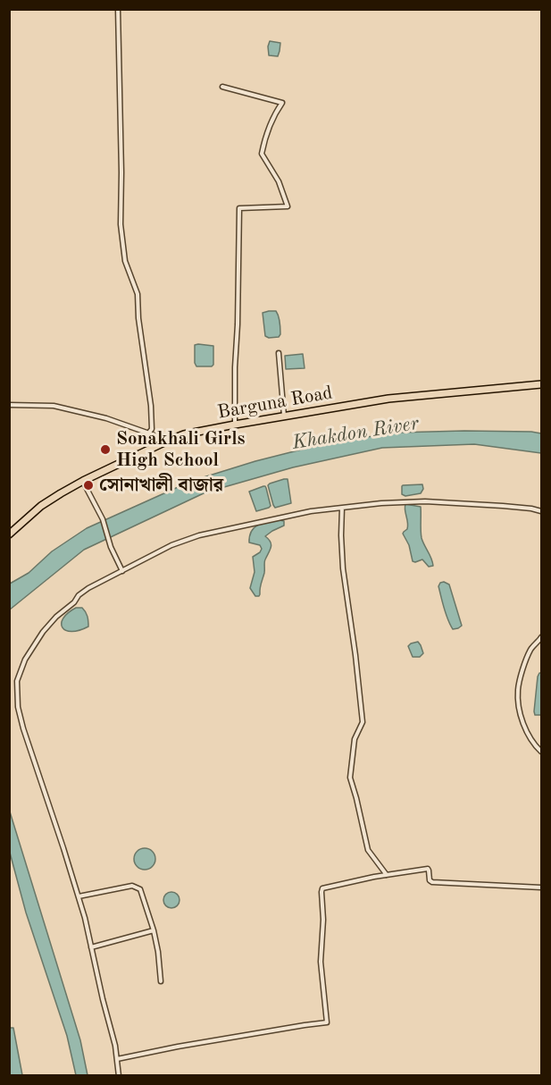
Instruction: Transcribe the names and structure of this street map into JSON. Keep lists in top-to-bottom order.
{
  "streets": {
    "main road": ["Barguna Road"]
  },
  "water": ["Khakdon River"],
  "places": ["Sonakhali Girls High School", "সোনাখালী বাজার"]
}
